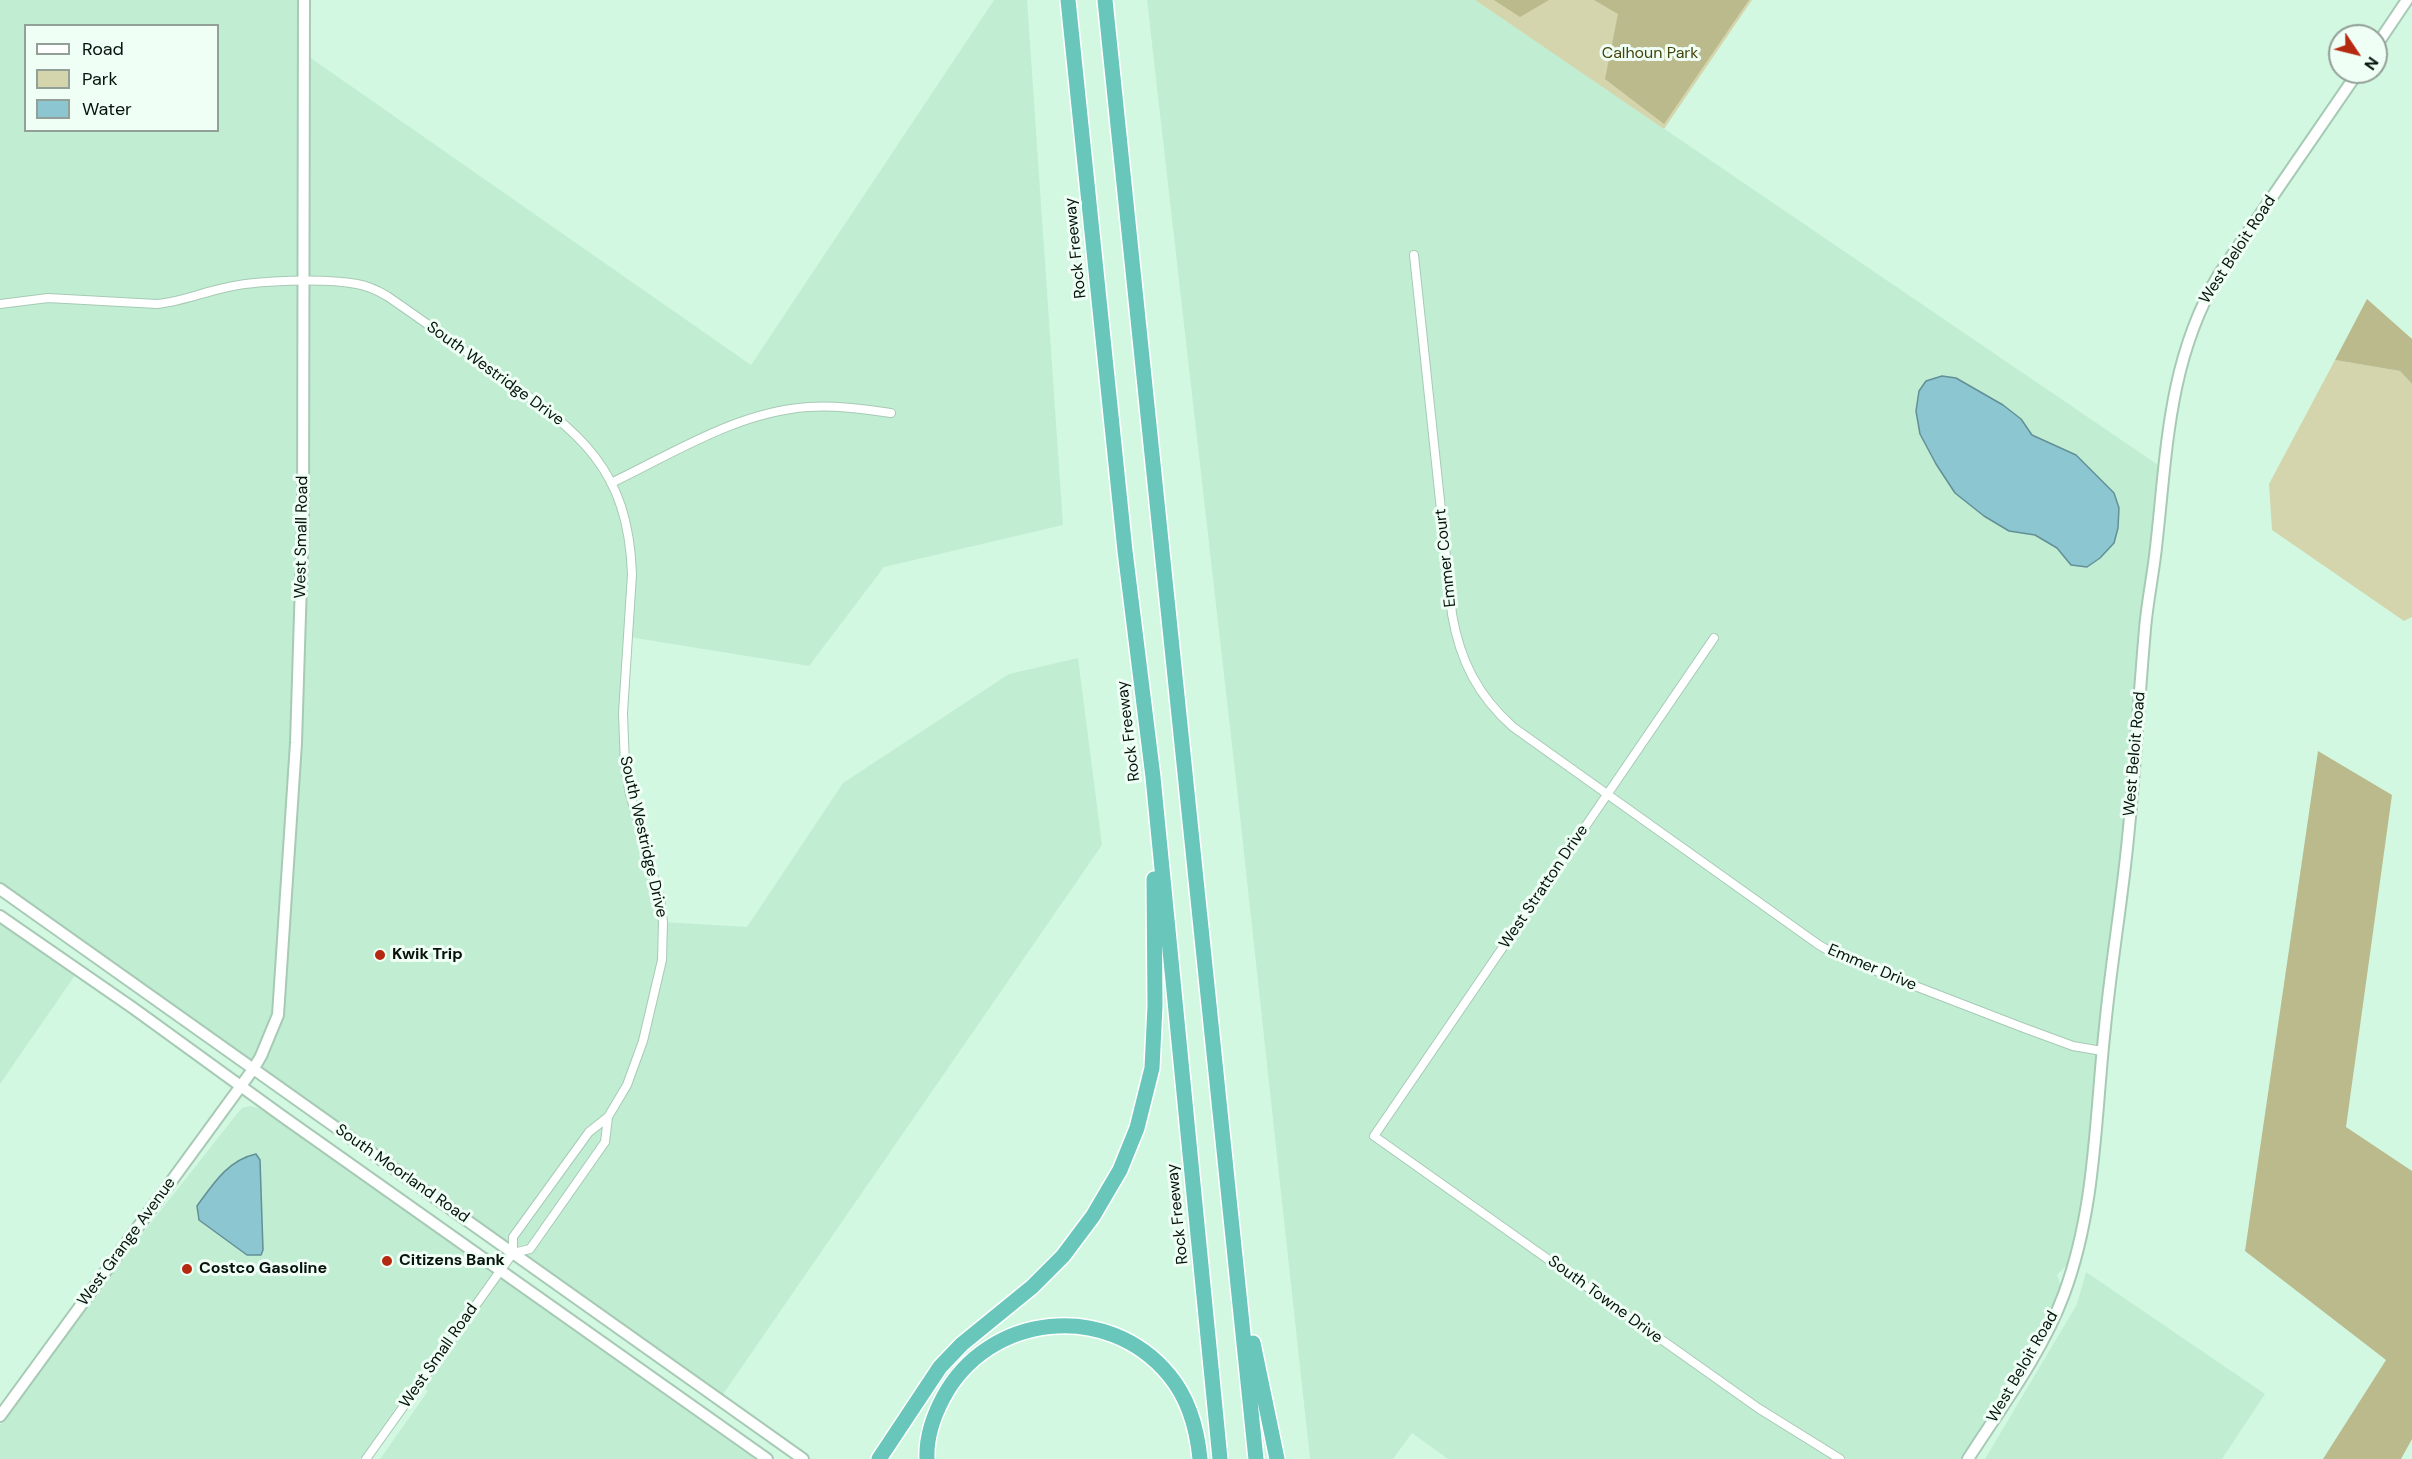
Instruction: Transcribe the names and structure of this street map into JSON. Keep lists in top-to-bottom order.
{
  "streets": {
    "highway": ["Rock Freeway"],
    "main road": [
      "West Beloit Road",
      "West Small Road",
      "South Moorland Road",
      "West Grange Avenue"
    ],
    "street": [
      "South Westridge Drive",
      "Emmer Court",
      "West Stratton Drive",
      "Emmer Drive",
      "South Towne Drive"
    ]
  },
  "crossings": [
    ["West Beloit Road", "Emmer Drive"],
    ["South Westridge Drive", "West Small Road"],
    ["South Westridge Drive", "South Moorland Road"],
    ["West Small Road", "South Moorland Road"],
    ["West Small Road", "West Grange Avenue"],
    ["Emmer Court", "West Stratton Drive"],
    ["Emmer Court", "Emmer Drive"],
    ["West Stratton Drive", "Emmer Drive"],
    ["West Stratton Drive", "South Towne Drive"],
    ["South Moorland Road", "West Grange Avenue"]
  ],
  "parks": ["Calhoun Park"],
  "places": ["Kwik Trip", "Citizens Bank", "Costco Gasoline"],
  "legend": ["Road", "Park", "Water"],
  "north": "bottom right"
}
